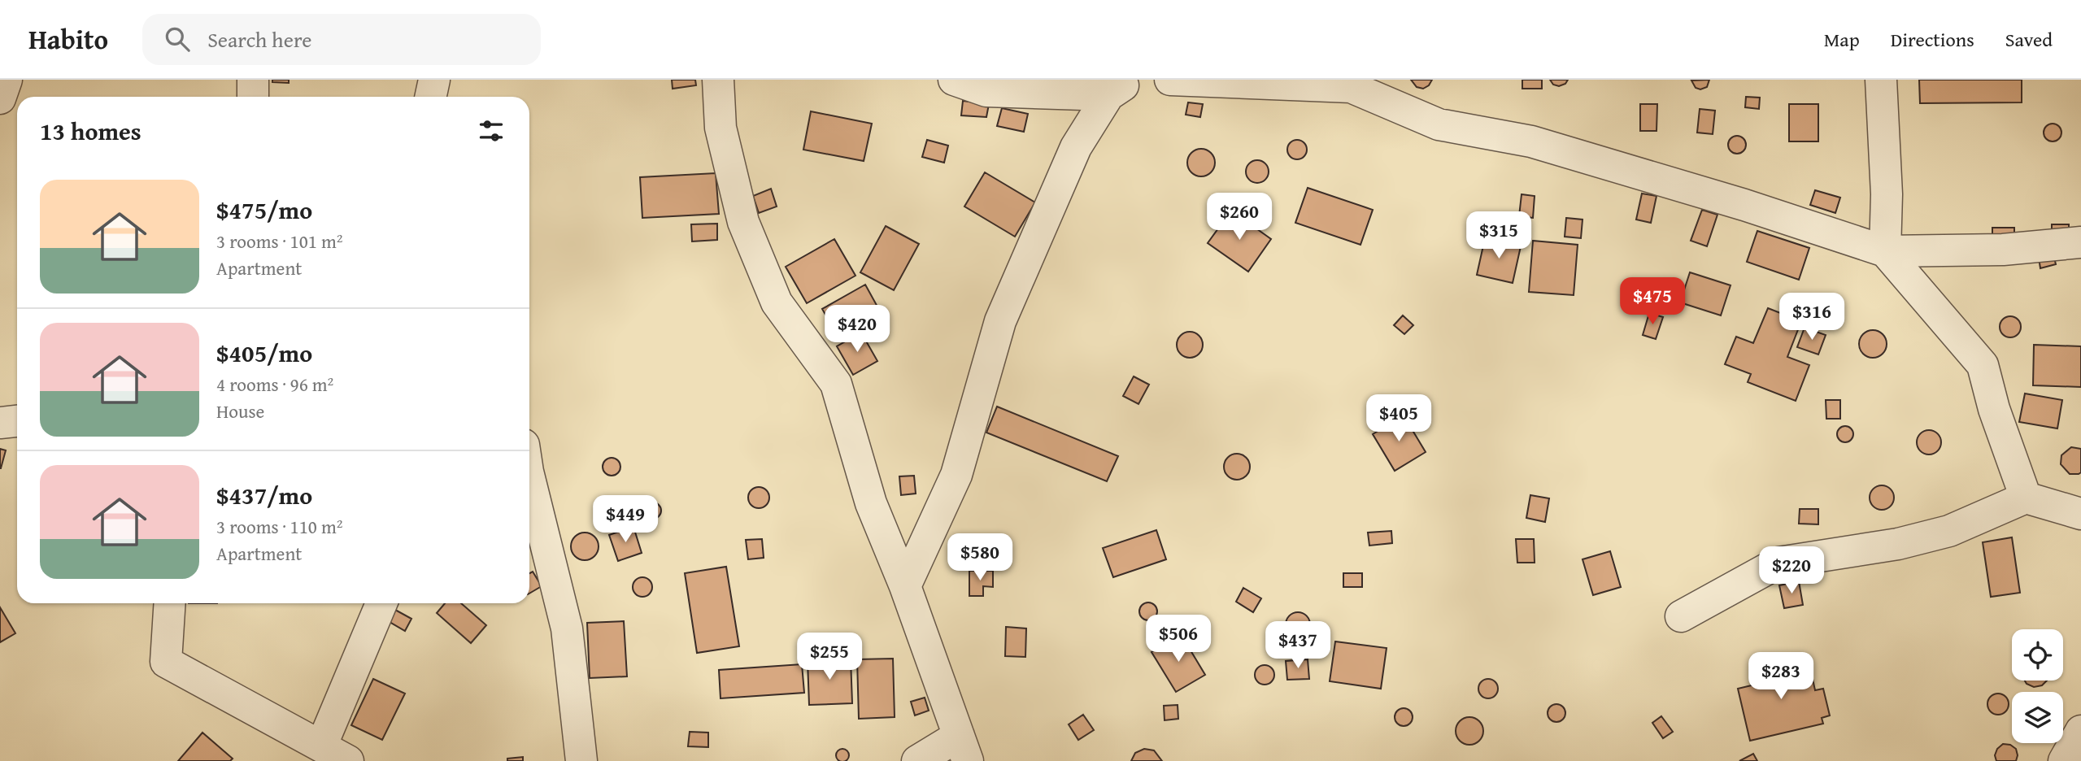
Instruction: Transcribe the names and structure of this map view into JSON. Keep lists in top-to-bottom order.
{
  "page": {
    "header": "Habito",
    "search": "Search here",
    "nav": ["Map", "Directions", "Saved"],
    "heading": "13 homes",
    "list": [
      {
        "name": "$475/mo",
        "note": "3 rooms · 101 m² · Apartment"
      },
      {
        "name": "$405/mo",
        "note": "4 rooms · 96 m² · House"
      },
      {
        "name": "$437/mo",
        "note": "3 rooms · 110 m² · Apartment"
      }
    ],
    "price": [
      "$260",
      "$315",
      "$475",
      "$316",
      "$420",
      "$405",
      "$449",
      "$580",
      "$220",
      "$506",
      "$437",
      "$255",
      "$283"
    ]
  }
}
